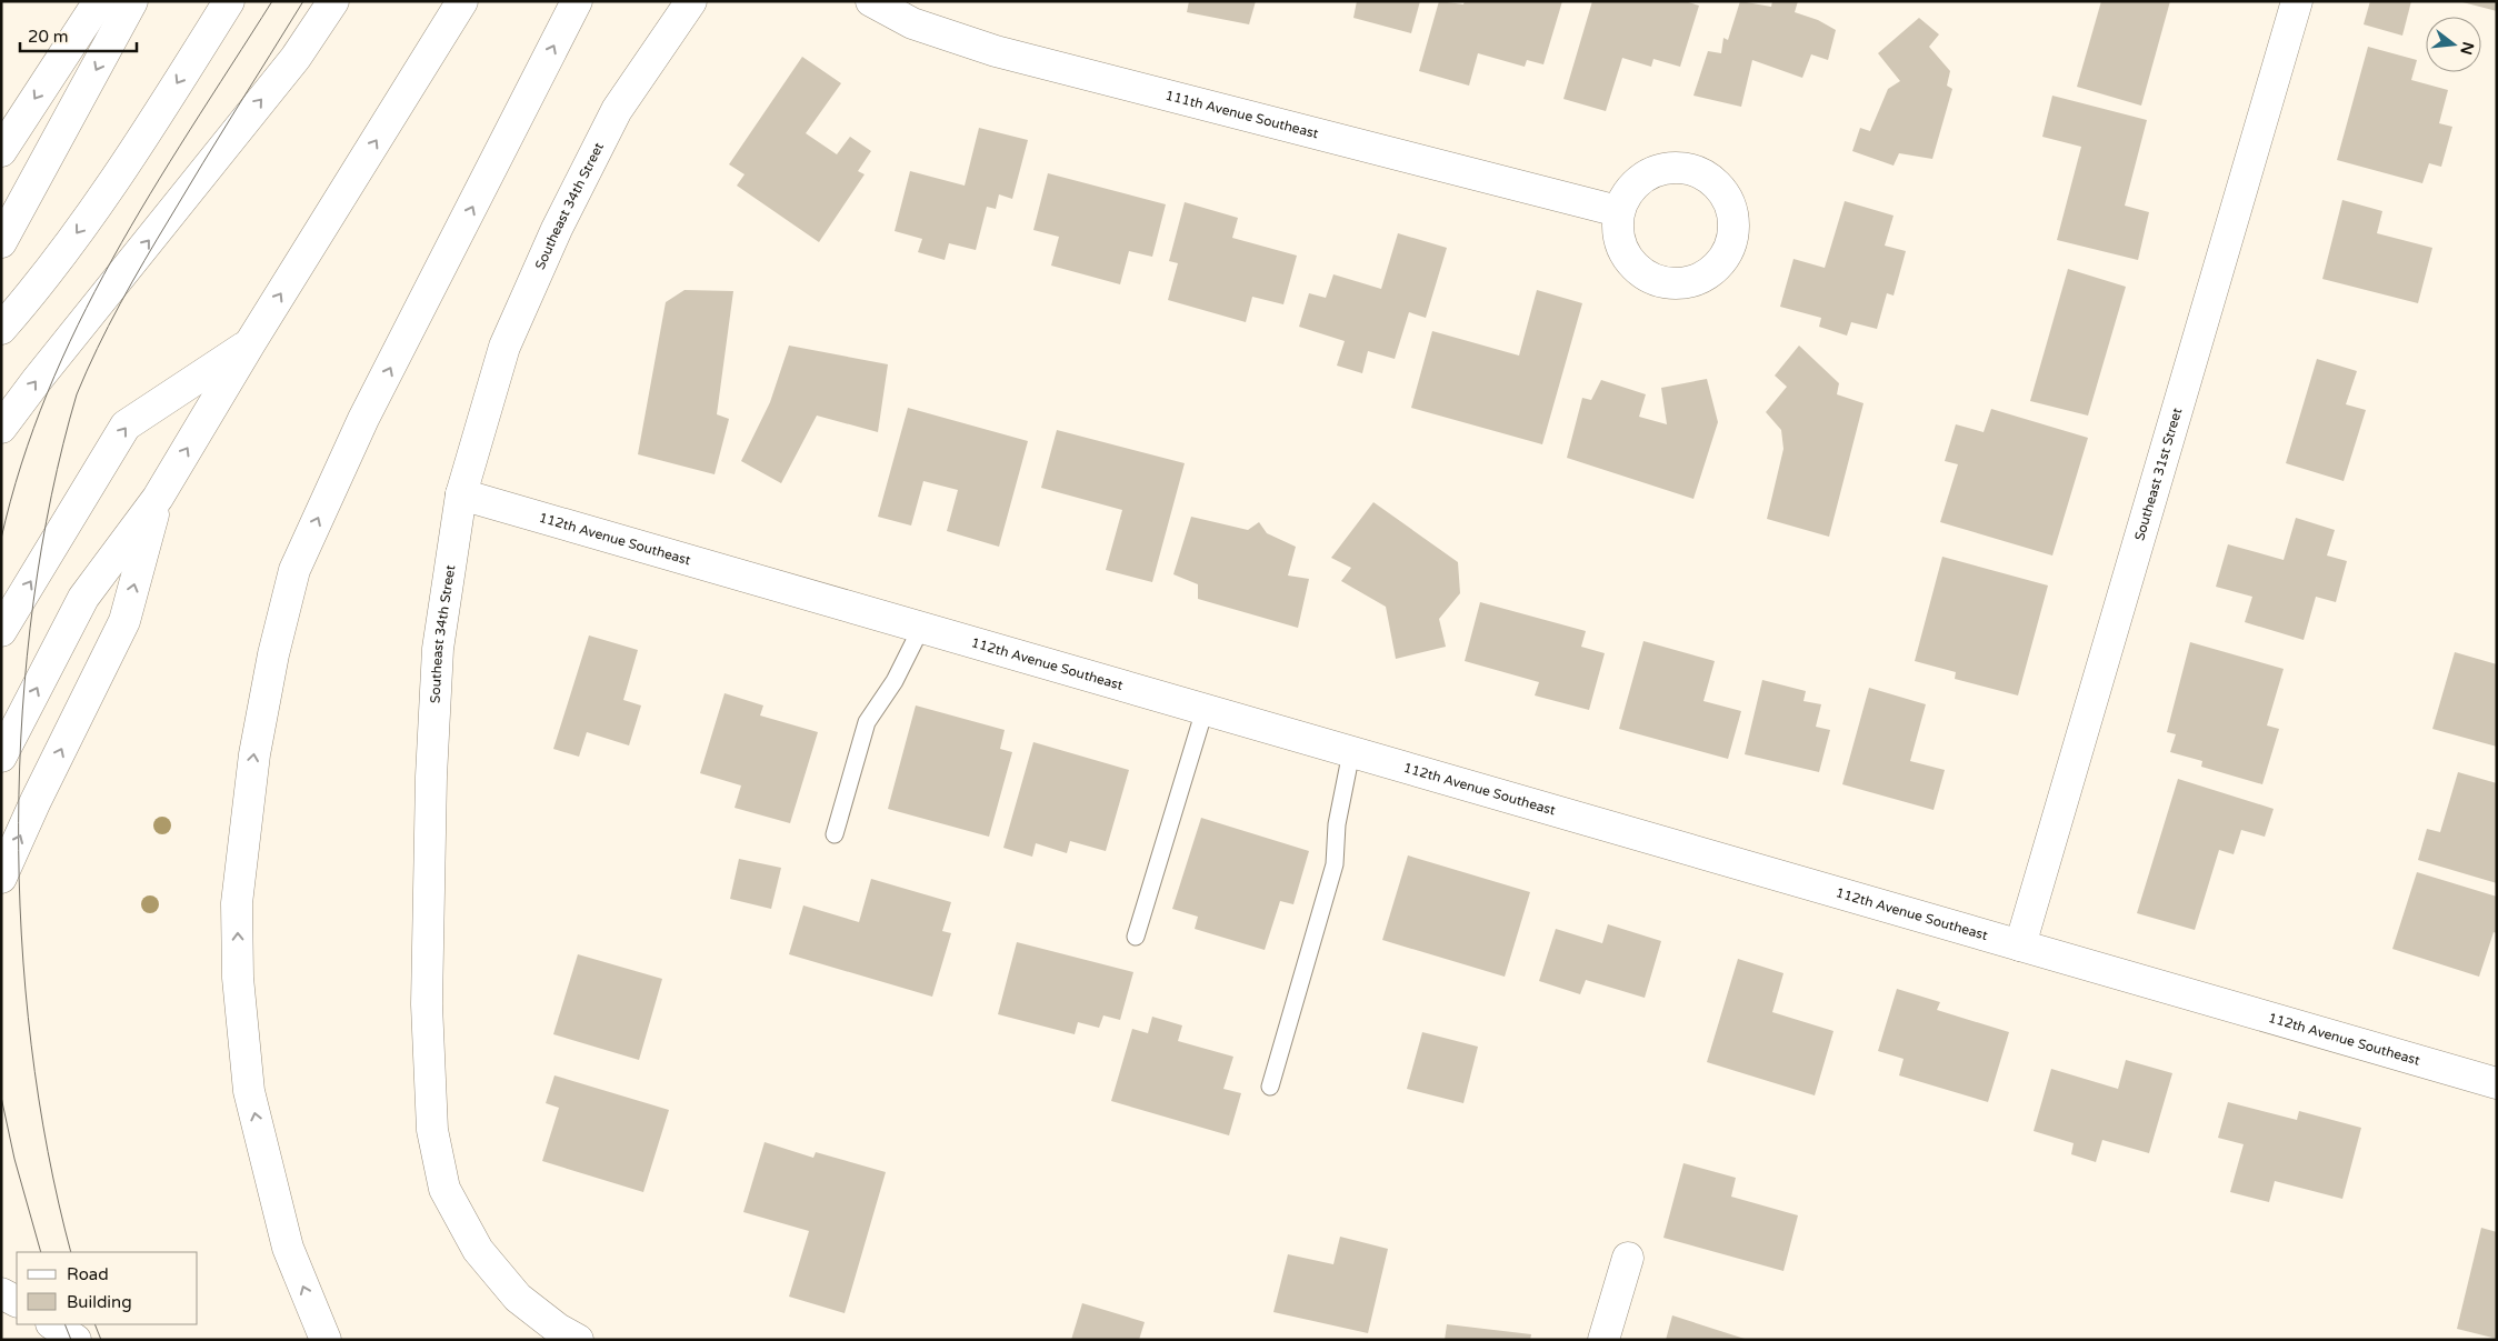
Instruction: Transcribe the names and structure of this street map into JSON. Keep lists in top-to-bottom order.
{
  "streets": {
    "main road": [
      "111th Avenue Southeast",
      "Southeast 34th Street",
      "Southeast 31st Street",
      "112th Avenue Southeast"
    ]
  },
  "crossings": [
    ["Southeast 34th Street", "112th Avenue Southeast"],
    ["Southeast 31st Street", "112th Avenue Southeast"]
  ],
  "legend": ["Road", "Building"],
  "scale_bar": "20 m",
  "north": "right"
}
